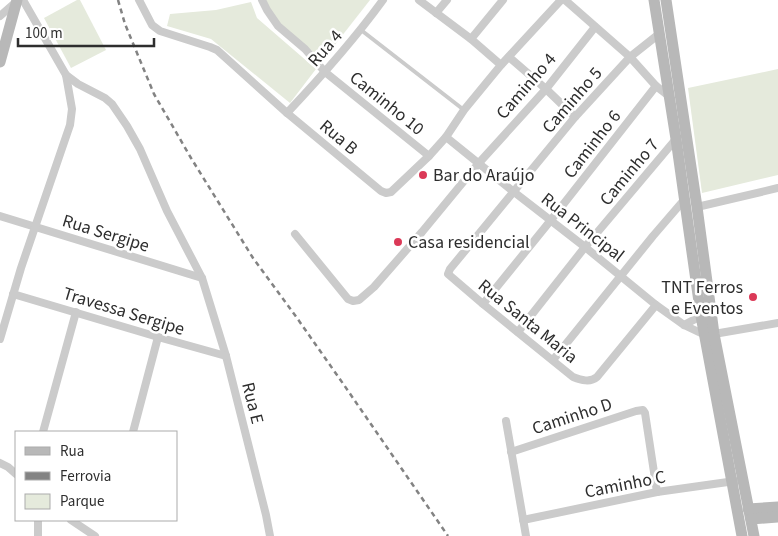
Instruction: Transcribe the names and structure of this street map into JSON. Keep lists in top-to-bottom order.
{
  "streets": {
    "street": [
      "Rua 4",
      "Caminho 4",
      "Caminho 5",
      "Caminho 10",
      "Rua B",
      "Caminho 6",
      "Caminho 7",
      "Rua Principal",
      "Rua Sergipe",
      "Travessa Sergipe",
      "Rua Santa Maria",
      "Rua E",
      "Caminho D",
      "Caminho C"
    ]
  },
  "crossings": [
    ["Rua 4", "Caminho 10"],
    ["Rua 4", "Rua B"],
    ["Caminho 4", "Rua Principal"],
    ["Caminho 5", "Rua Principal"],
    ["Caminho 5", "Rua Santa Maria"],
    ["Caminho 10", "Rua B"],
    ["Rua B", "Rua Principal"],
    ["Caminho 6", "Rua Principal"],
    ["Caminho 6", "Rua Santa Maria"],
    ["Caminho 7", "Rua Principal"],
    ["Rua Principal", "Rua Santa Maria"],
    ["Rua Sergipe", "Rua E"],
    ["Travessa Sergipe", "Rua E"],
    ["Caminho D", "Caminho C"]
  ],
  "places": ["Bar do Araújo", "Casa residencial", "TNT Ferros e Eventos"],
  "legend": ["Rua", "Ferrovia", "Parque"],
  "scale_bar": "100 m"
}
